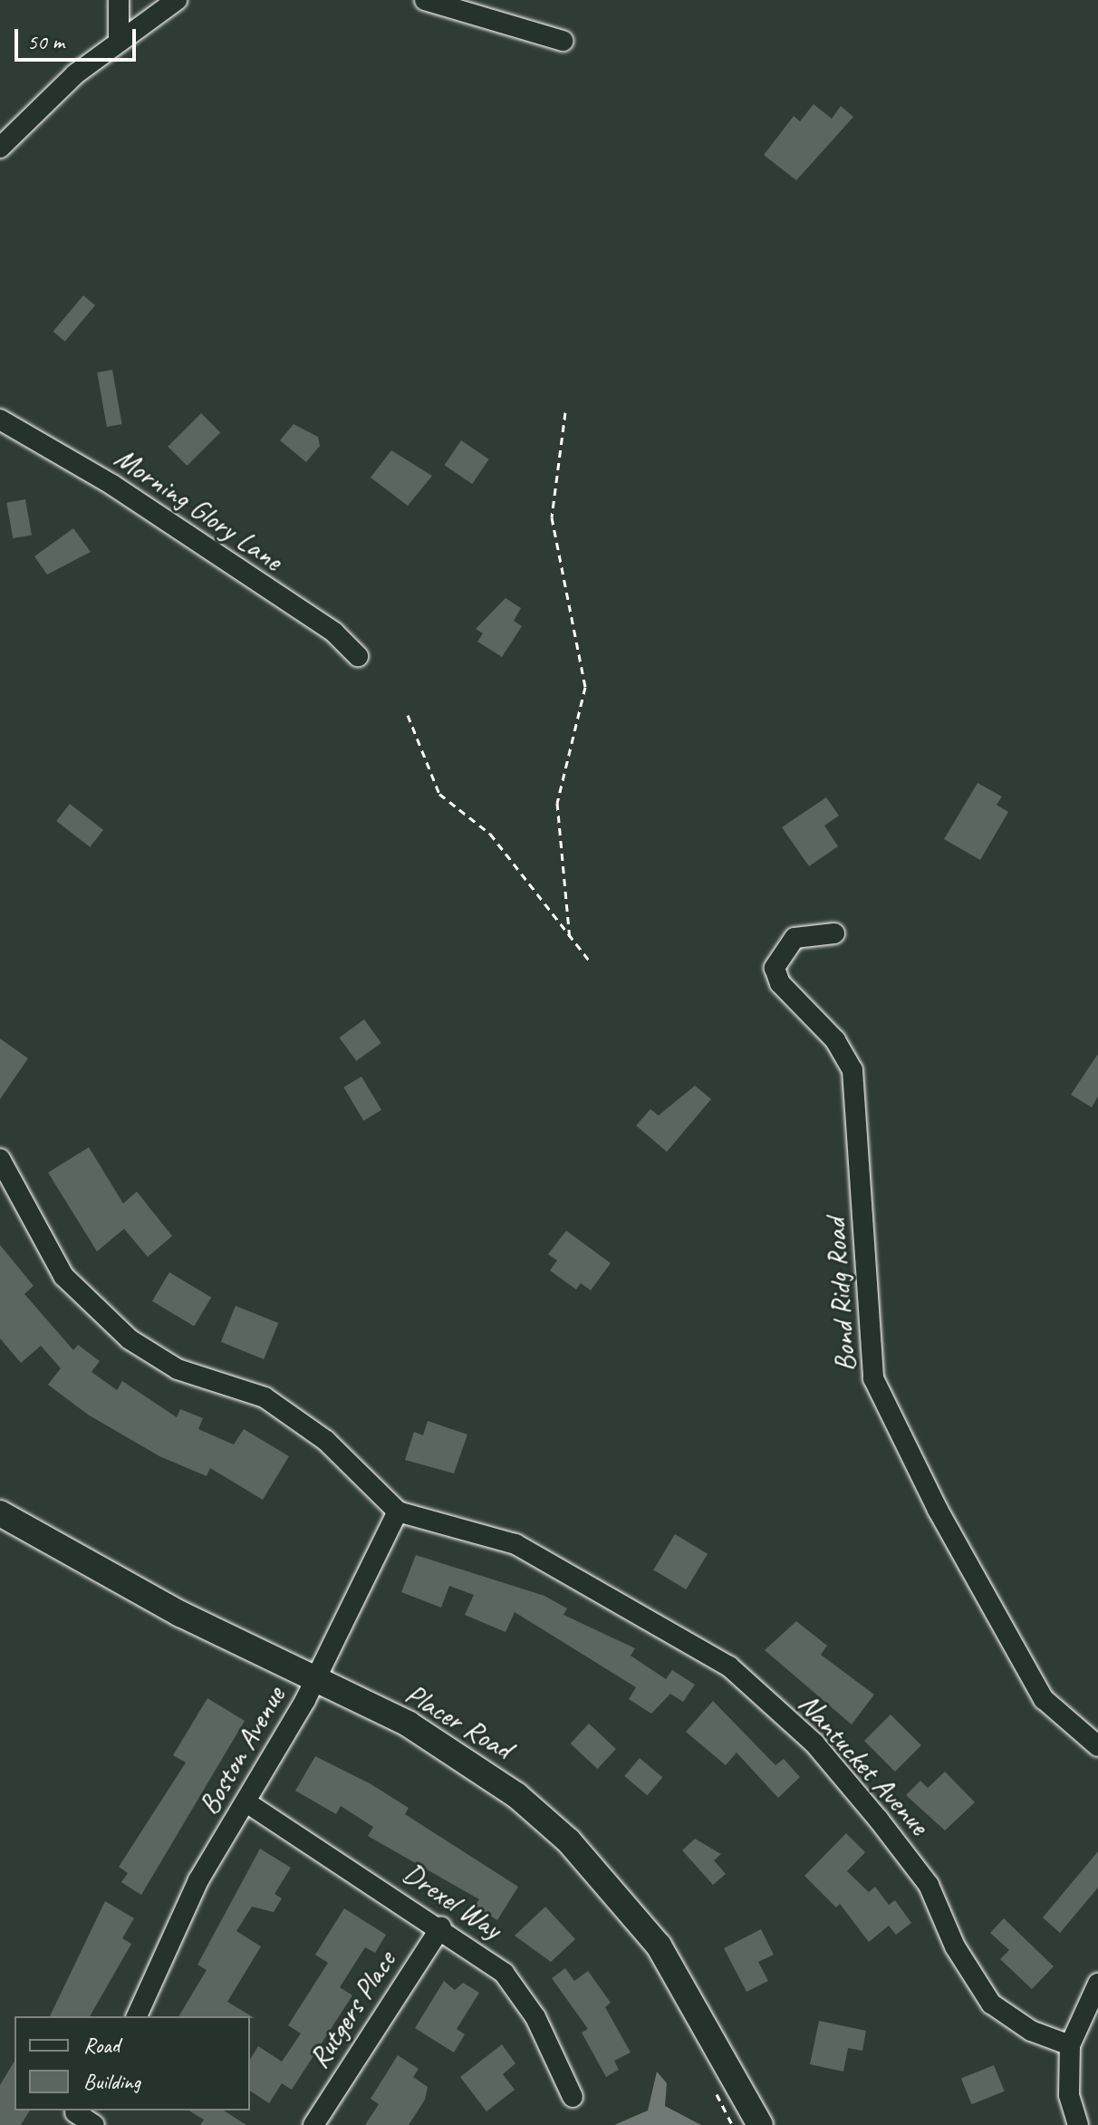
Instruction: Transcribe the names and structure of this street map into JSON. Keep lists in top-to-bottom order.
{
  "streets": {
    "main road": ["Placer Road"],
    "street": [
      "Morning Glory Lane",
      "Bond Ridg Road",
      "Boston Avenue",
      "Nantucket Avenue",
      "Drexel Way",
      "Rutgers Place"
    ]
  },
  "crossings": [
    ["Placer Road", "Boston Avenue"],
    ["Boston Avenue", "Nantucket Avenue"],
    ["Boston Avenue", "Drexel Way"],
    ["Drexel Way", "Rutgers Place"]
  ],
  "legend": ["Road", "Building"],
  "scale_bar": "50 m"
}
